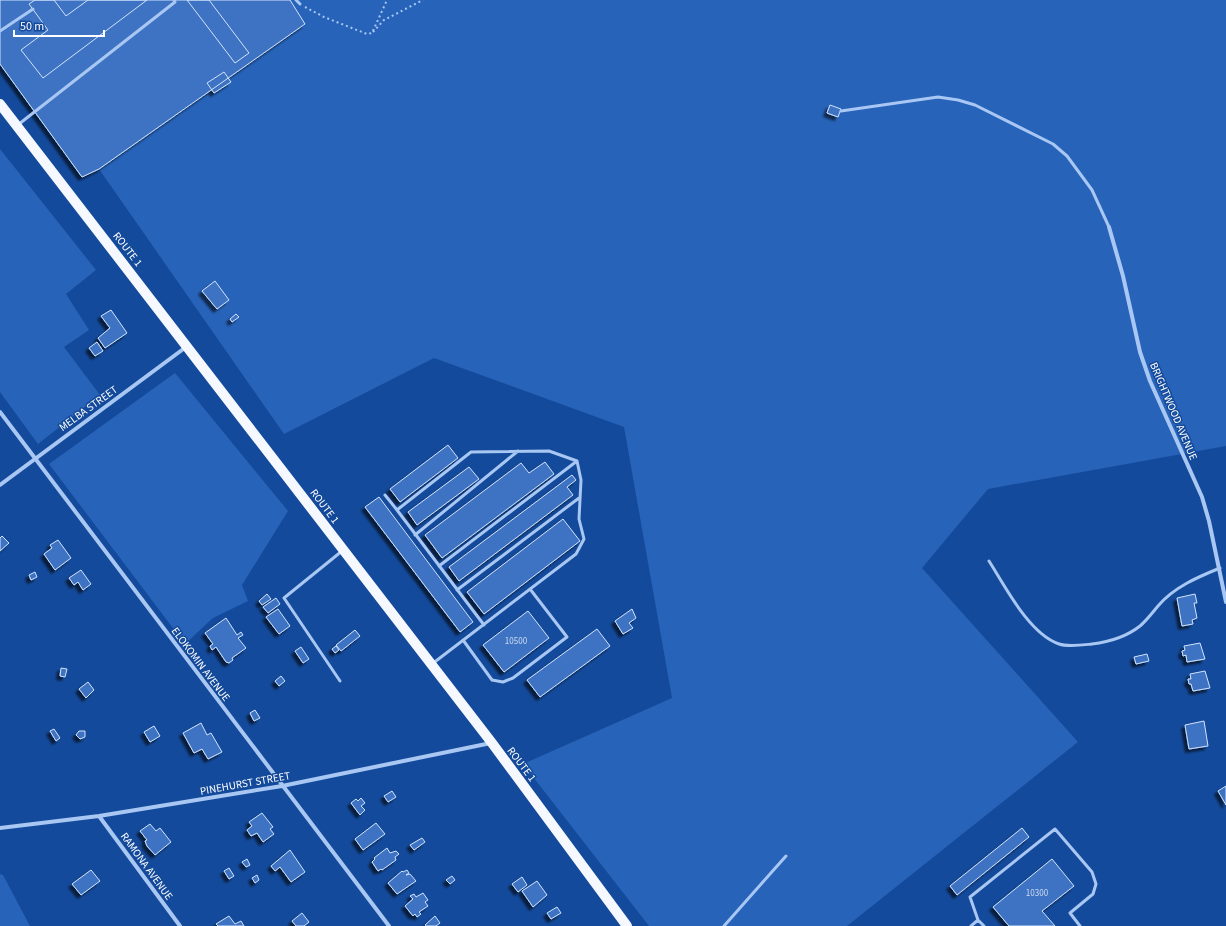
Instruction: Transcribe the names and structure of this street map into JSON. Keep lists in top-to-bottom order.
{
  "streets": {
    "main road": ["ROUTE 1"],
    "street": [
      "MELBA STREET",
      "BRIGHTWOOD AVENUE",
      "ELOKOMIN AVENUE",
      "PINEHURST STREET",
      "RAMONA AVENUE"
    ]
  },
  "crossings": [
    ["ROUTE 1", "MELBA STREET"],
    ["ROUTE 1", "PINEHURST STREET"],
    ["MELBA STREET", "ELOKOMIN AVENUE"],
    ["ELOKOMIN AVENUE", "PINEHURST STREET"],
    ["PINEHURST STREET", "RAMONA AVENUE"]
  ],
  "house_numbers": ["10500", "10300"],
  "scale_bar": "50 m"
}
